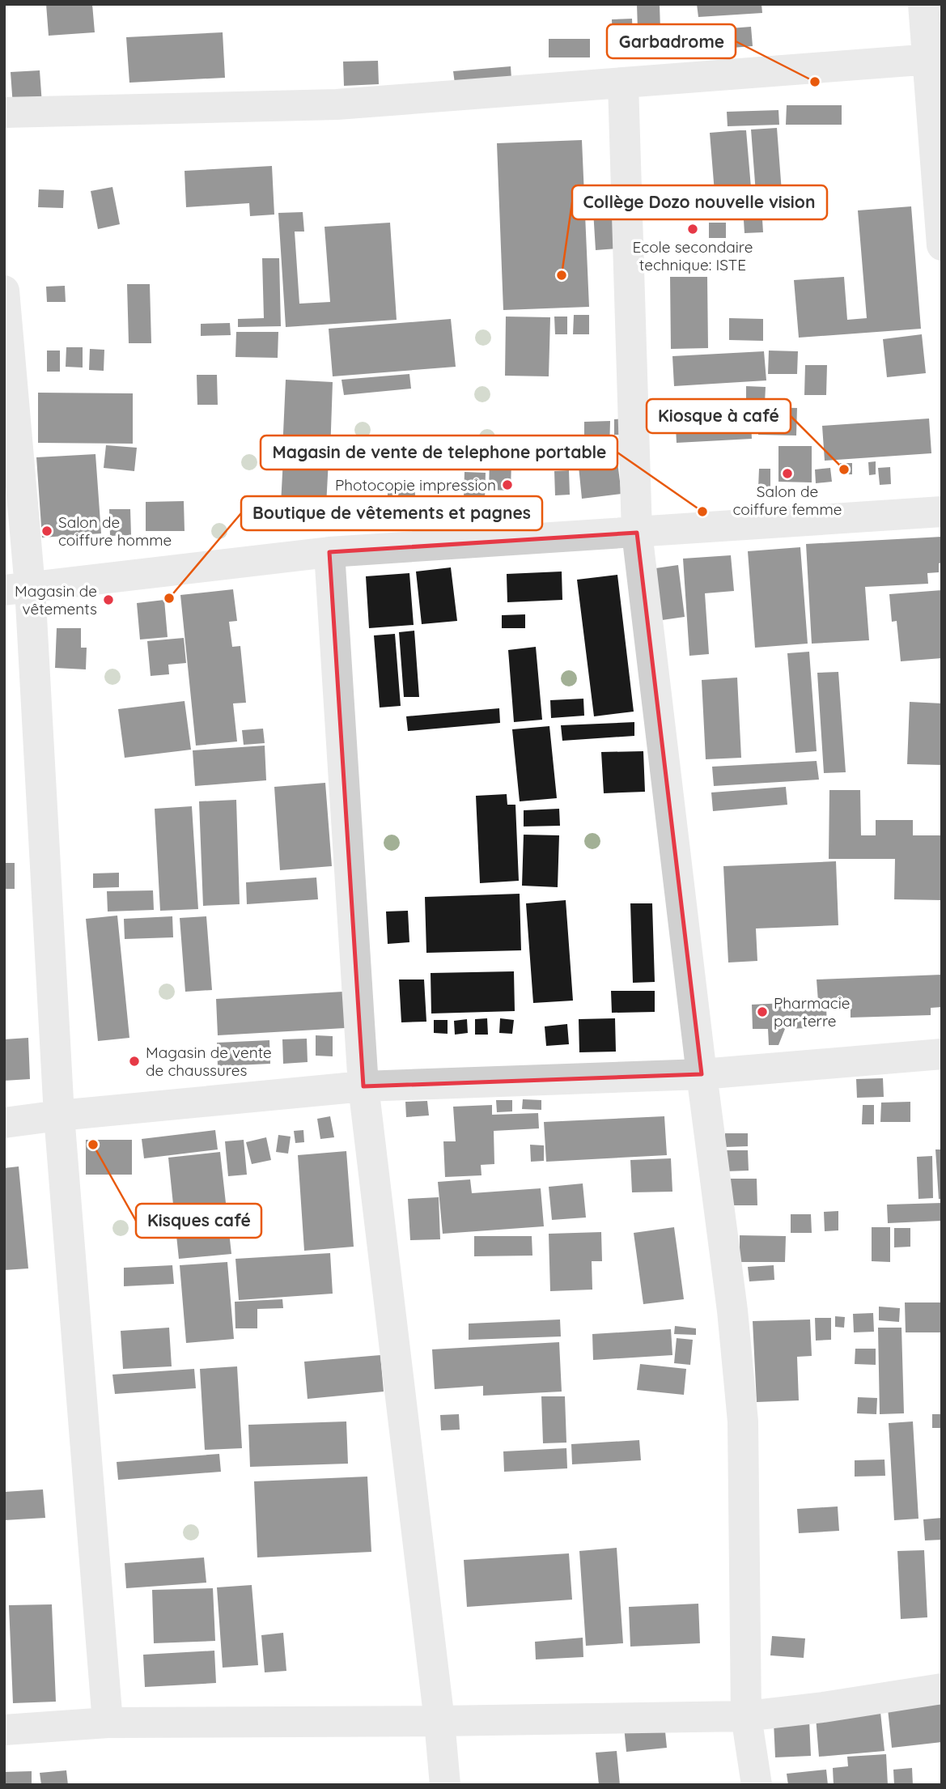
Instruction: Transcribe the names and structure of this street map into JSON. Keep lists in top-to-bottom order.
{
  "places": [
    "Garbadrome",
    "Ecole secondaire technique: ISTE",
    "Collège Dozo nouvelle vision",
    "Kiosque à café",
    "Salon de coiffure femme",
    "Photocopie impression",
    "Magasin de vente de telephone portable",
    "Salon de coiffure homme",
    "Boutique de vêtements et pagnes",
    "Magasin de vêtements",
    "Pharmacie par terre",
    "Magasin de vente de chaussures",
    "Kisques café"
  ]
}
